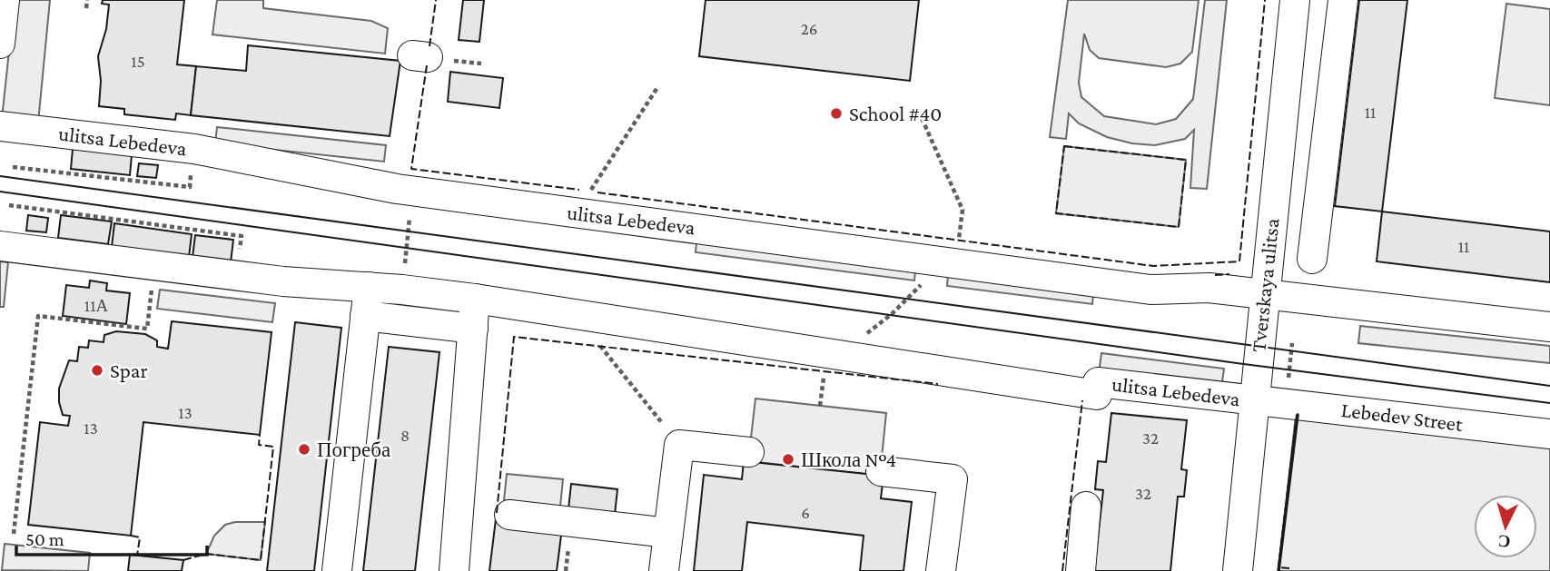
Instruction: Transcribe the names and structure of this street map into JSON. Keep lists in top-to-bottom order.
{
  "streets": {
    "street": ["ulitsa Lebedeva", "Tverskaya ulitsa", "Lebedev Street"]
  },
  "crossings": [
    ["ulitsa Lebedeva", "Tverskaya ulitsa"],
    ["ulitsa Lebedeva", "Lebedev Street"],
    ["Tverskaya ulitsa", "Lebedev Street"]
  ],
  "places": [
    "School #40",
    "Spar",
    "Погреба",
    "Школа №4"
  ],
  "house_numbers": [
    "26",
    "15",
    "11",
    "11",
    "11А",
    "13",
    "13",
    "8",
    "32",
    "32",
    "6"
  ],
  "scale_bar": "50 m",
  "north": "bottom"
}
